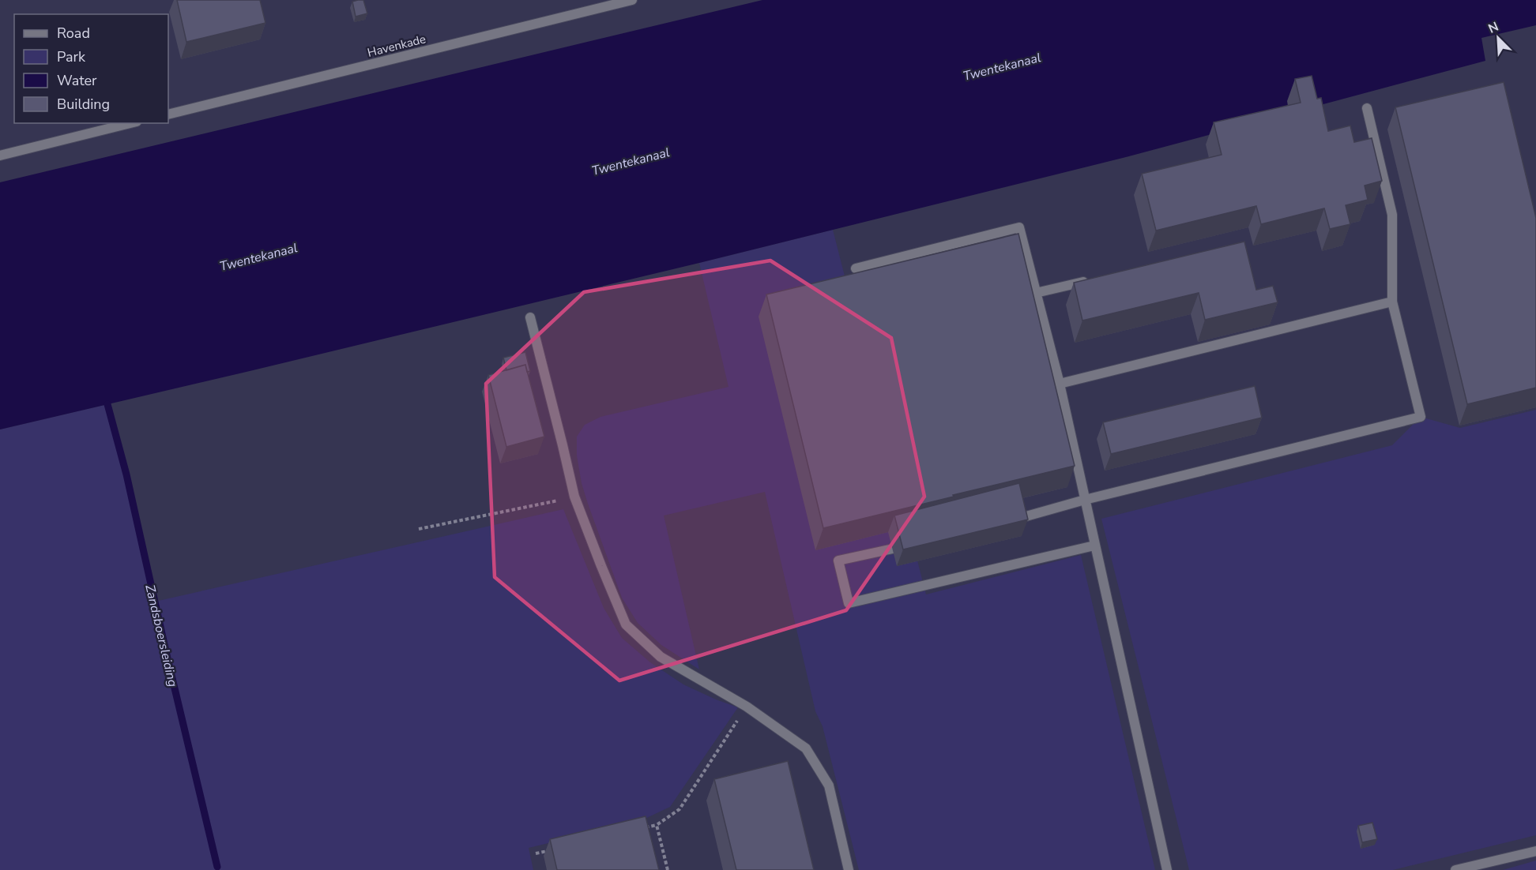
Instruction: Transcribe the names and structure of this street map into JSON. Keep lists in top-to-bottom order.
{
  "streets": {
    "street": ["Havenkade"]
  },
  "water": ["Twentekanaal", "Zandsboersleiding"],
  "legend": [
    "Road",
    "Park",
    "Water",
    "Building"
  ],
  "north": "top left"
}
